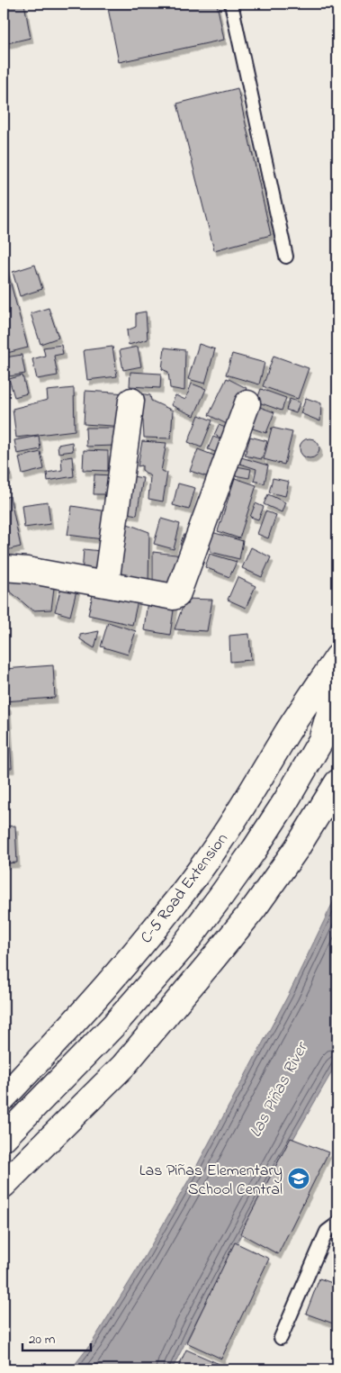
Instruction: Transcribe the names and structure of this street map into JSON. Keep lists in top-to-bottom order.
{
  "streets": {
    "main road": ["C-5 Road Extension"]
  },
  "water": ["Las Piñas River"],
  "places": {
    "school or university": ["Las Piñas Elementary School Central"]
  },
  "scale_bar": "20 m"
}
